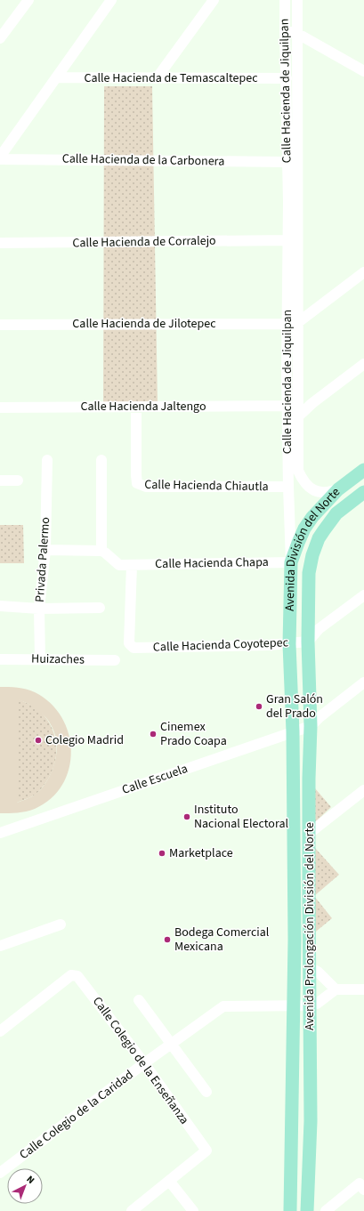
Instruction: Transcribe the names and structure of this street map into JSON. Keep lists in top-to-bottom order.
{
  "streets": {
    "main road": ["Avenida División del Norte", "Avenida Prolongación División del Norte"],
    "street": [
      "Calle Hacienda de Temascaltepec",
      "Calle Hacienda de Jiquilpan",
      "Calle Hacienda de la Carbonera",
      "Calle Hacienda de Corralejo",
      "Calle Hacienda de Jilotepec",
      "Calle Hacienda Jaltengo",
      "Calle Hacienda Chiautla",
      "Privada Palermo",
      "Calle Hacienda Chapa",
      "Calle Hacienda Coyotepec",
      "Huizaches",
      "Calle Escuela",
      "Calle Colegio de la Enseñanza",
      "Calle Colegio de la Caridad"
    ]
  },
  "crossings": [
    ["Calle Hacienda de Temascaltepec", "Calle Hacienda de Jiquilpan"],
    ["Calle Hacienda de Jiquilpan", "Calle Hacienda de la Carbonera"],
    ["Calle Hacienda de Jiquilpan", "Calle Hacienda de Corralejo"],
    ["Calle Hacienda de Jiquilpan", "Calle Hacienda de Jilotepec"],
    ["Calle Hacienda de Jiquilpan", "Calle Hacienda Jaltengo"],
    ["Calle Hacienda de Jiquilpan", "Calle Hacienda Chiautla"],
    ["Calle Hacienda de Jiquilpan", "Avenida División del Norte"],
    ["Calle Hacienda de Jiquilpan", "Calle Hacienda Chapa"],
    ["Calle Hacienda Jaltengo", "Calle Hacienda Chiautla"],
    ["Avenida División del Norte", "Calle Hacienda Chapa"],
    ["Avenida División del Norte", "Calle Hacienda Coyotepec"],
    ["Avenida División del Norte", "Avenida Prolongación División del Norte"],
    ["Privada Palermo", "Huizaches"],
    ["Calle Hacienda Chapa", "Calle Hacienda Coyotepec"],
    ["Calle Hacienda Coyotepec", "Avenida Prolongación División del Norte"],
    ["Calle Escuela", "Avenida Prolongación División del Norte"],
    ["Avenida Prolongación División del Norte", "Calle Colegio de la Caridad"],
    ["Calle Colegio de la Enseñanza", "Calle Colegio de la Caridad"]
  ],
  "places": [
    "Gran Salón del Prado",
    "Cinemex Prado Coapa",
    "Colegio Madrid",
    "Instituto Nacional Electoral",
    "Marketplace",
    "Bodega Comercial Mexicana"
  ],
  "north": "top right"
}
